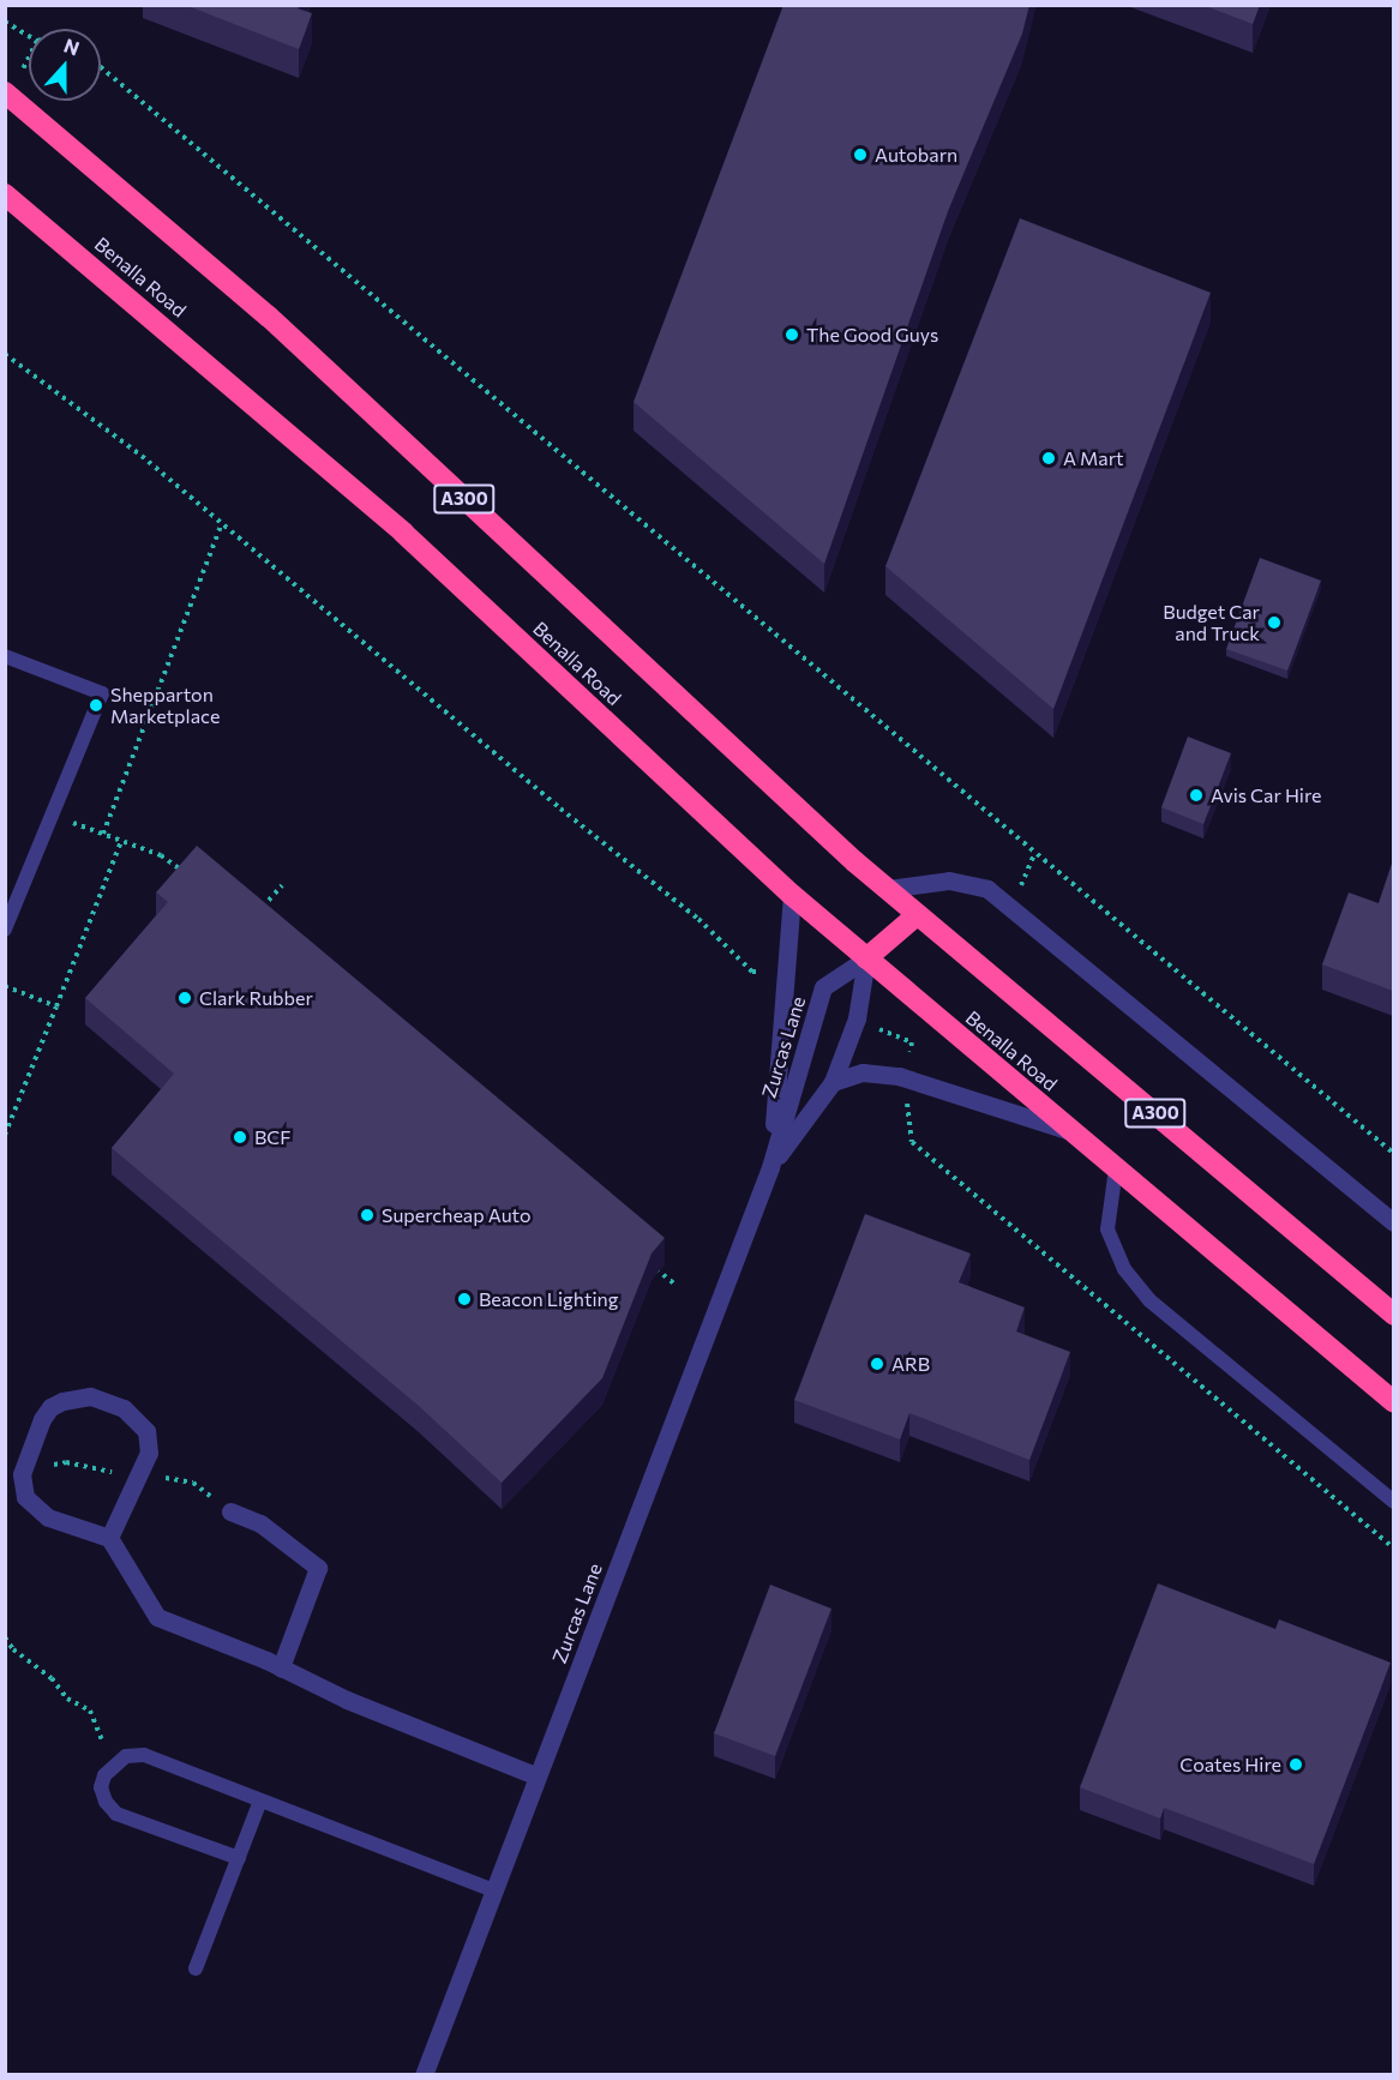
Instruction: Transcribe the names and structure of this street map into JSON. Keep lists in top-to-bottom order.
{
  "streets": {
    "highway": ["Benalla Road", "A300"],
    "street": ["Zurcas Lane"]
  },
  "crossings": [
    ["Benalla Road", "Zurcas Lane"]
  ],
  "places": [
    "Autobarn",
    "The Good Guys",
    "A Mart",
    "Budget Car and Truck",
    "Shepparton Marketplace",
    "Avis Car Hire",
    "Clark Rubber",
    "BCF",
    "Supercheap Auto",
    "Beacon Lighting",
    "ARB",
    "Coates Hire"
  ],
  "north": "top"
}
